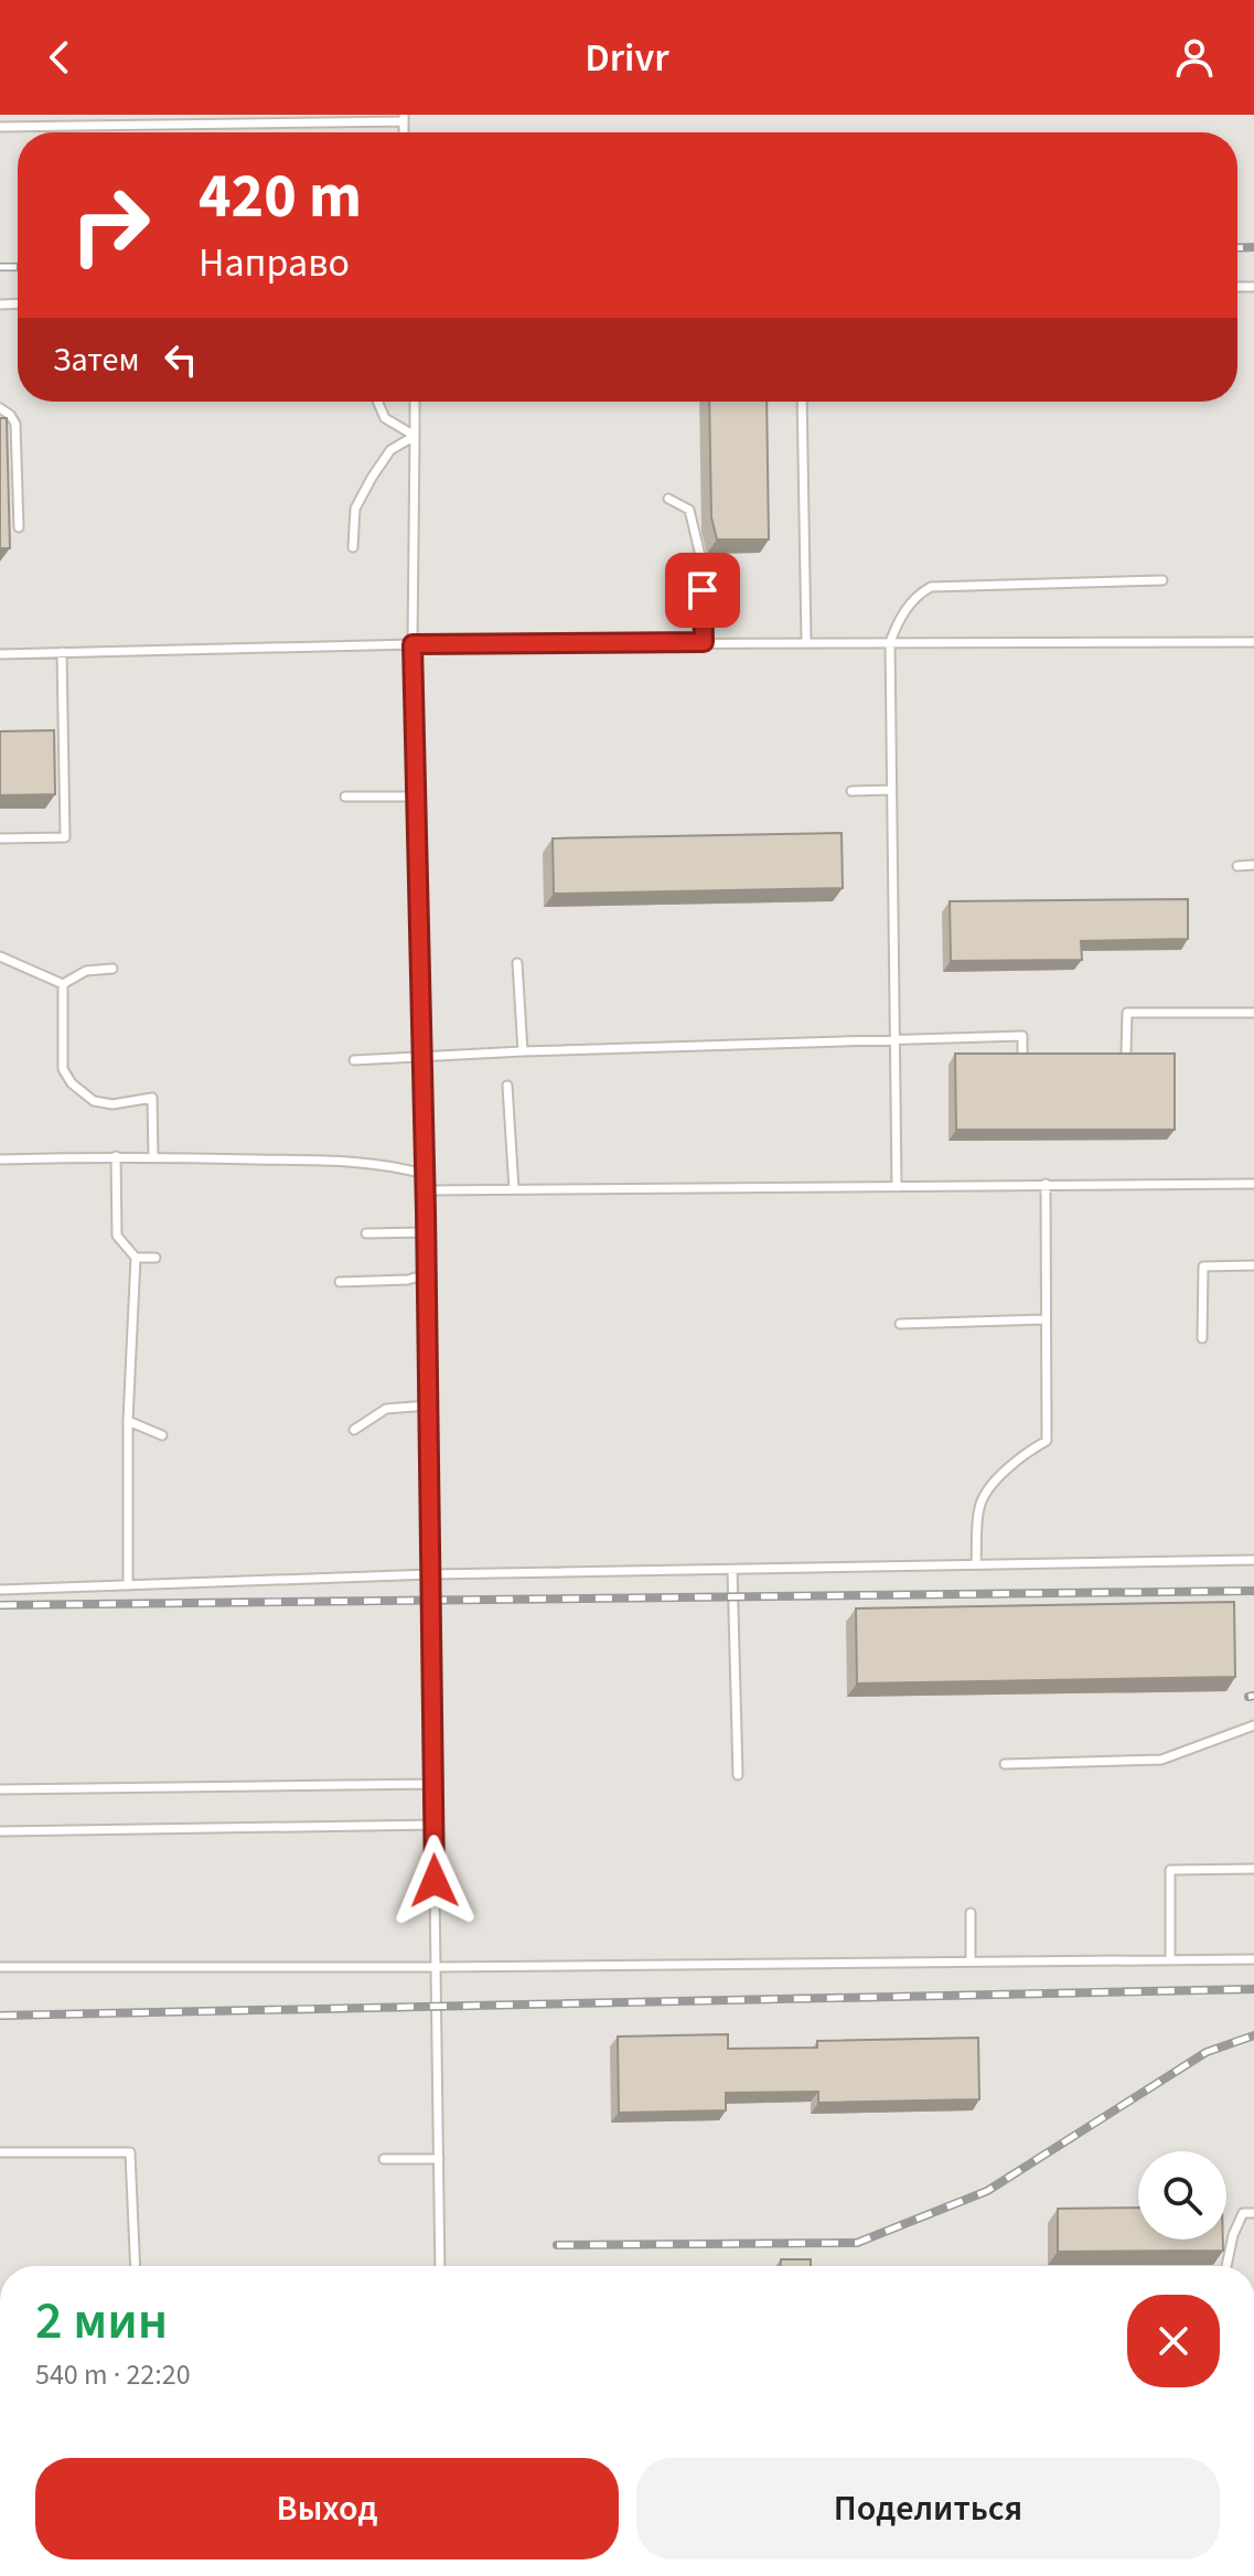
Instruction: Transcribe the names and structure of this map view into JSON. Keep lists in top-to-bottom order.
{
  "page": {
    "header": "Drivr",
    "turn": ["420 m", "Направо"],
    "then": "Затем",
    "heading": ["2 мин", "540 m · 22:20"],
    "buttons": ["Выход", "Поделиться"]
  }
}
